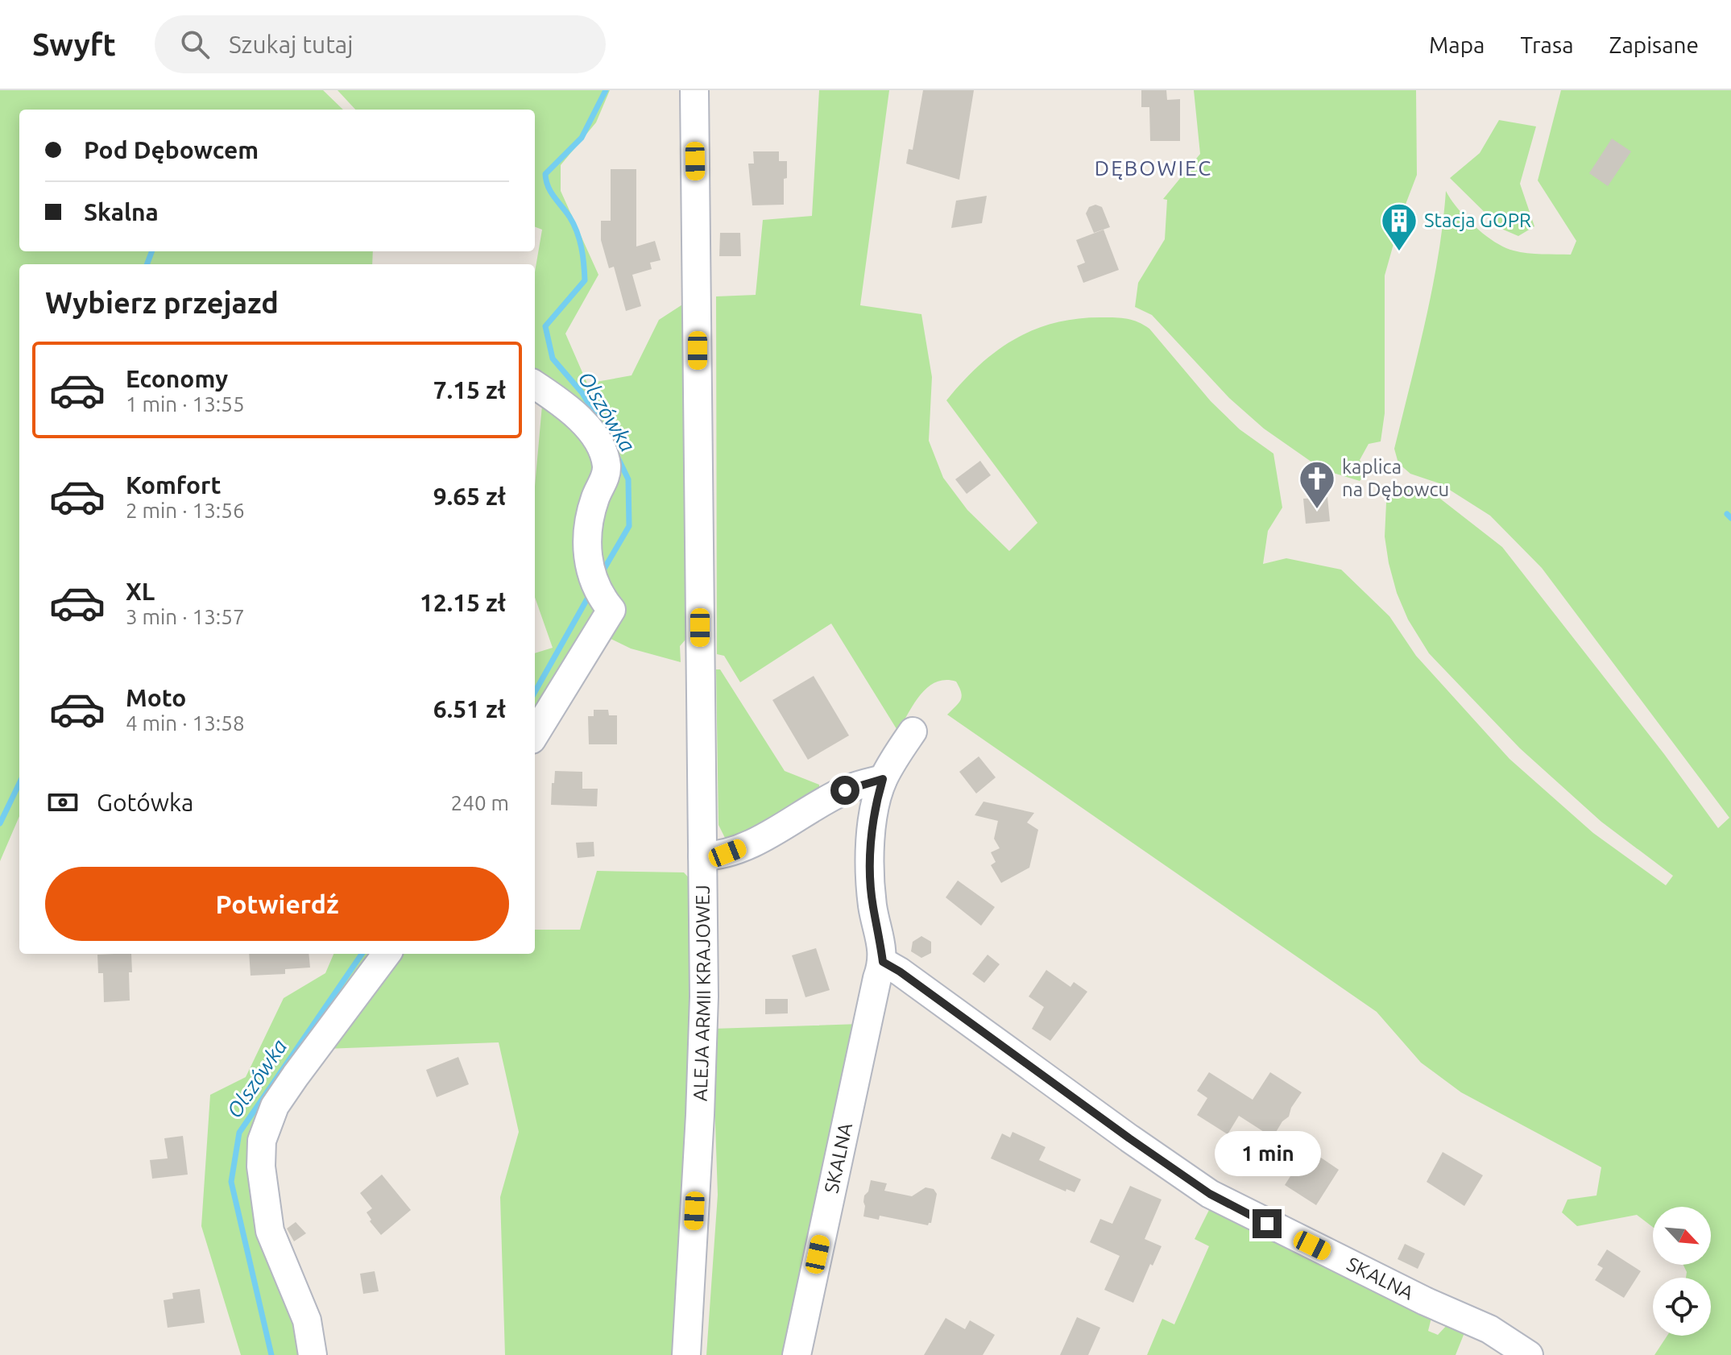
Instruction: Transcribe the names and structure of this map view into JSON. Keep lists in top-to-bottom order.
{
  "streets": {
    "street": ["ALEJA ARMII KRAJOWEJ", "SKALNA"]
  },
  "districts": ["DĘBOWIEC"],
  "water": ["Olszówka"],
  "places": {
    "building": ["Stacja GOPR"],
    "church": ["kaplica na Dębowcu"]
  },
  "north": "bottom right",
  "page": {
    "header": "Swyft",
    "search": "Szukaj tutaj",
    "nav": ["Mapa", "Trasa", "Zapisane"],
    "banner": ["Pod Dębowcem", "Skalna"],
    "heading": "Wybierz przejazd",
    "list": [
      {
        "name": "Economy",
        "note": "1 min · 13:55",
        "value": "7.15 zł"
      },
      {
        "name": "Komfort",
        "note": "2 min · 13:56",
        "value": "9.65 zł"
      },
      {
        "name": "XL",
        "note": "3 min · 13:57",
        "value": "12.15 zł"
      },
      {
        "name": "Moto",
        "note": "4 min · 13:58",
        "value": "6.51 zł"
      }
    ],
    "pay": ["Gotówka", "240 m"],
    "buttons": "Potwierdź",
    "bubble": "1 min"
  }
}
